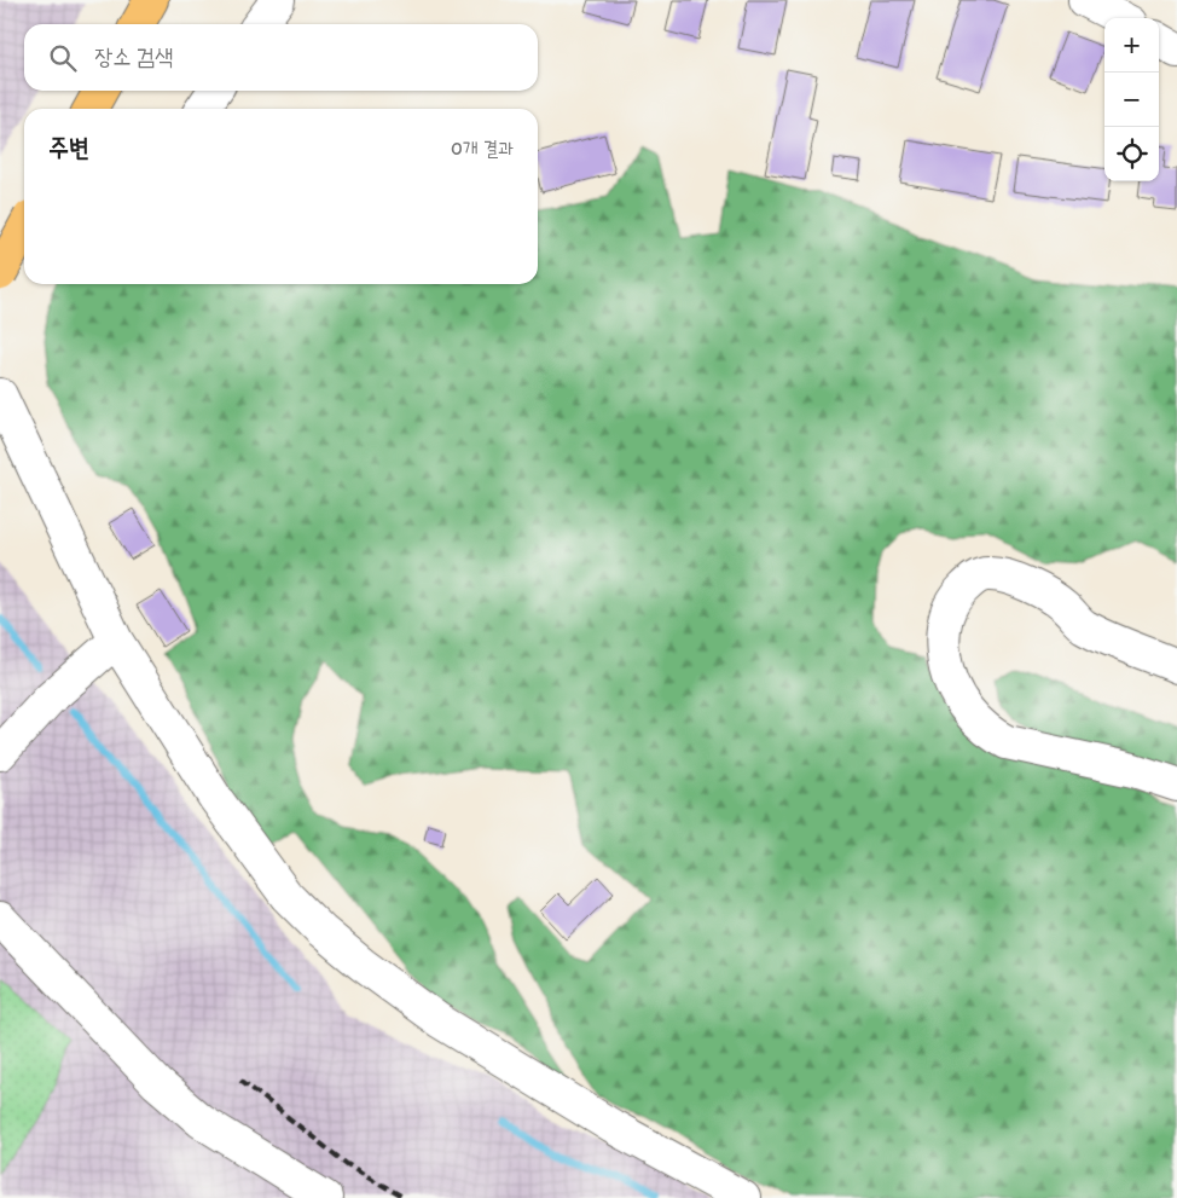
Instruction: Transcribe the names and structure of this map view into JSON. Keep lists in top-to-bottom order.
{
  "page": {
    "map_buttons": ["+", "−"],
    "search": "장소 검색",
    "heading": ["주변", "0개 결과"]
  }
}
